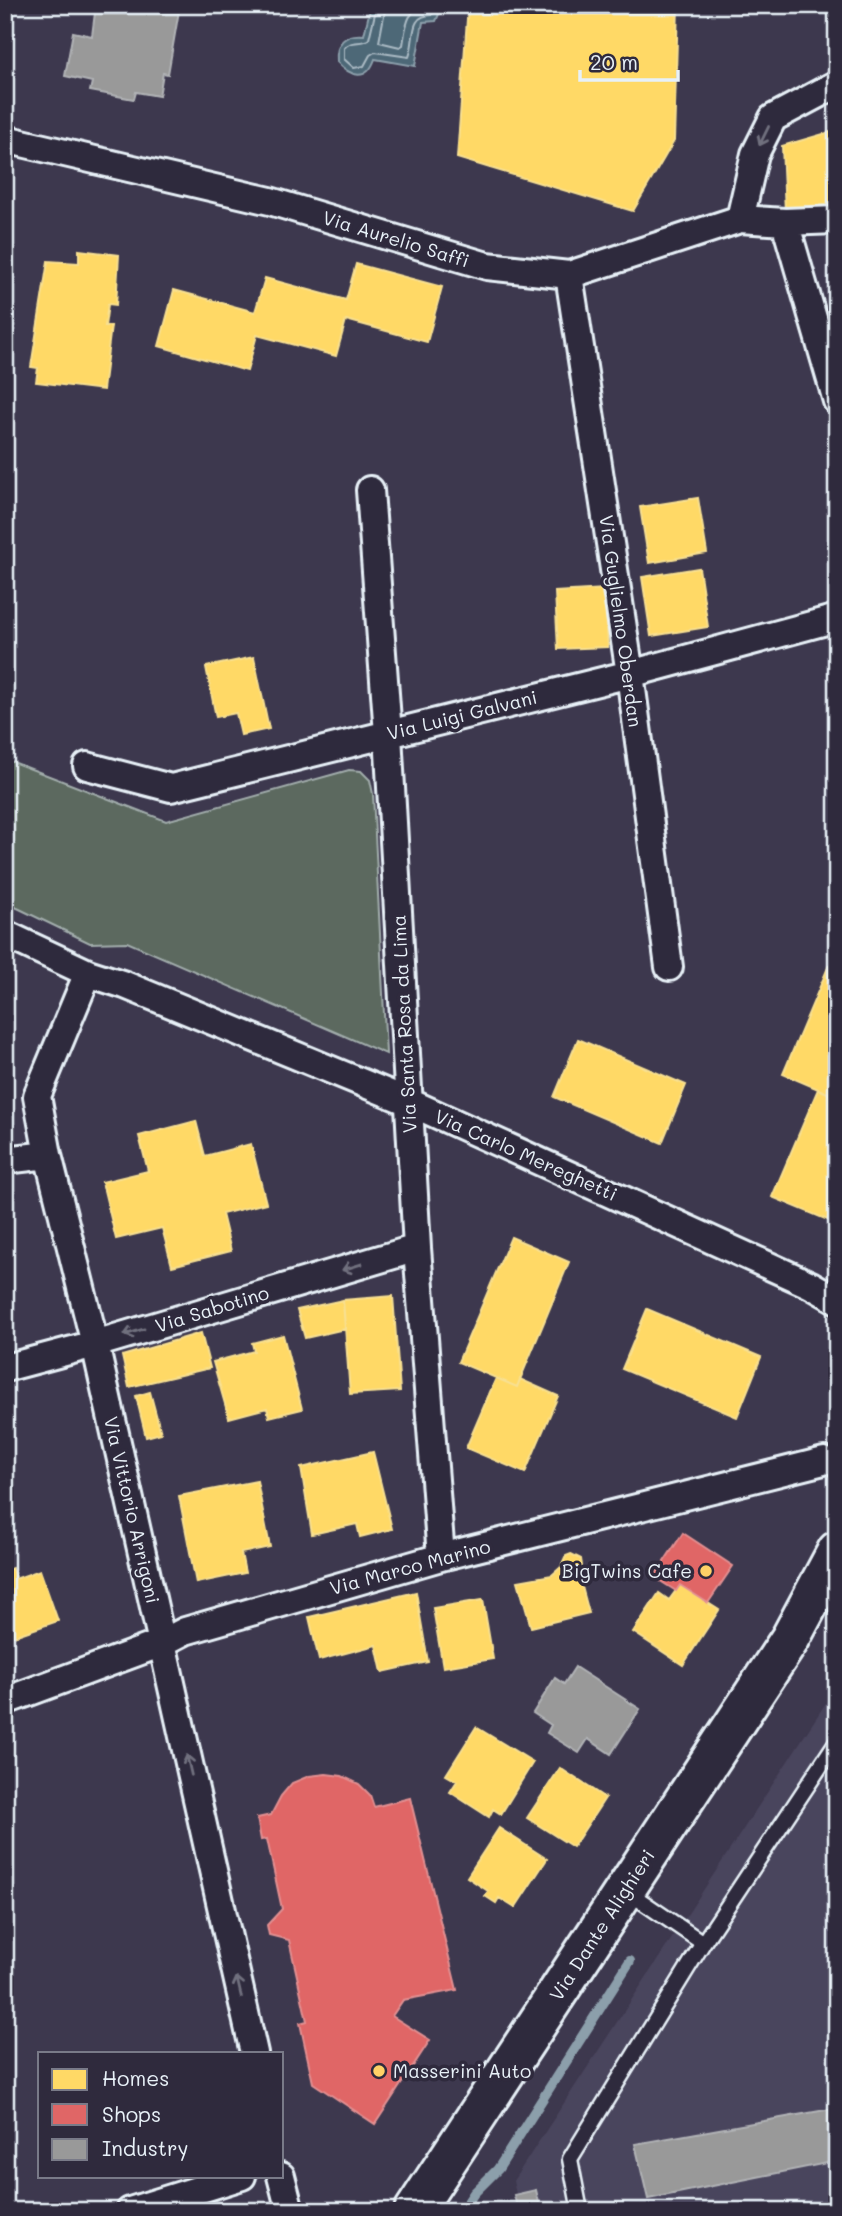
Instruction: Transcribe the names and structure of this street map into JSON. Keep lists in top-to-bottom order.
{
  "streets": {
    "main road": ["Via Dante Alighieri"],
    "street": [
      "Via Aurelio Saffi",
      "Via Guglielmo Oberdan",
      "Via Luigi Galvani",
      "Via Santa Rosa da Lima",
      "Via Carlo Mereghetti",
      "Via Sabotino",
      "Via Vittorio Arrigoni",
      "Via Marco Marino"
    ]
  },
  "crossings": [
    ["Via Aurelio Saffi", "Via Guglielmo Oberdan"],
    ["Via Guglielmo Oberdan", "Via Luigi Galvani"],
    ["Via Luigi Galvani", "Via Santa Rosa da Lima"],
    ["Via Santa Rosa da Lima", "Via Carlo Mereghetti"],
    ["Via Santa Rosa da Lima", "Via Sabotino"],
    ["Via Santa Rosa da Lima", "Via Marco Marino"],
    ["Via Carlo Mereghetti", "Via Vittorio Arrigoni"],
    ["Via Sabotino", "Via Vittorio Arrigoni"],
    ["Via Vittorio Arrigoni", "Via Marco Marino"]
  ],
  "one_way": ["Via Sabotino", "Via Vittorio Arrigoni"],
  "places": ["BigTwins Cafe", "Masserini Auto"],
  "legend": ["Homes", "Shops", "Industry"],
  "scale_bar": "20 m"
}
